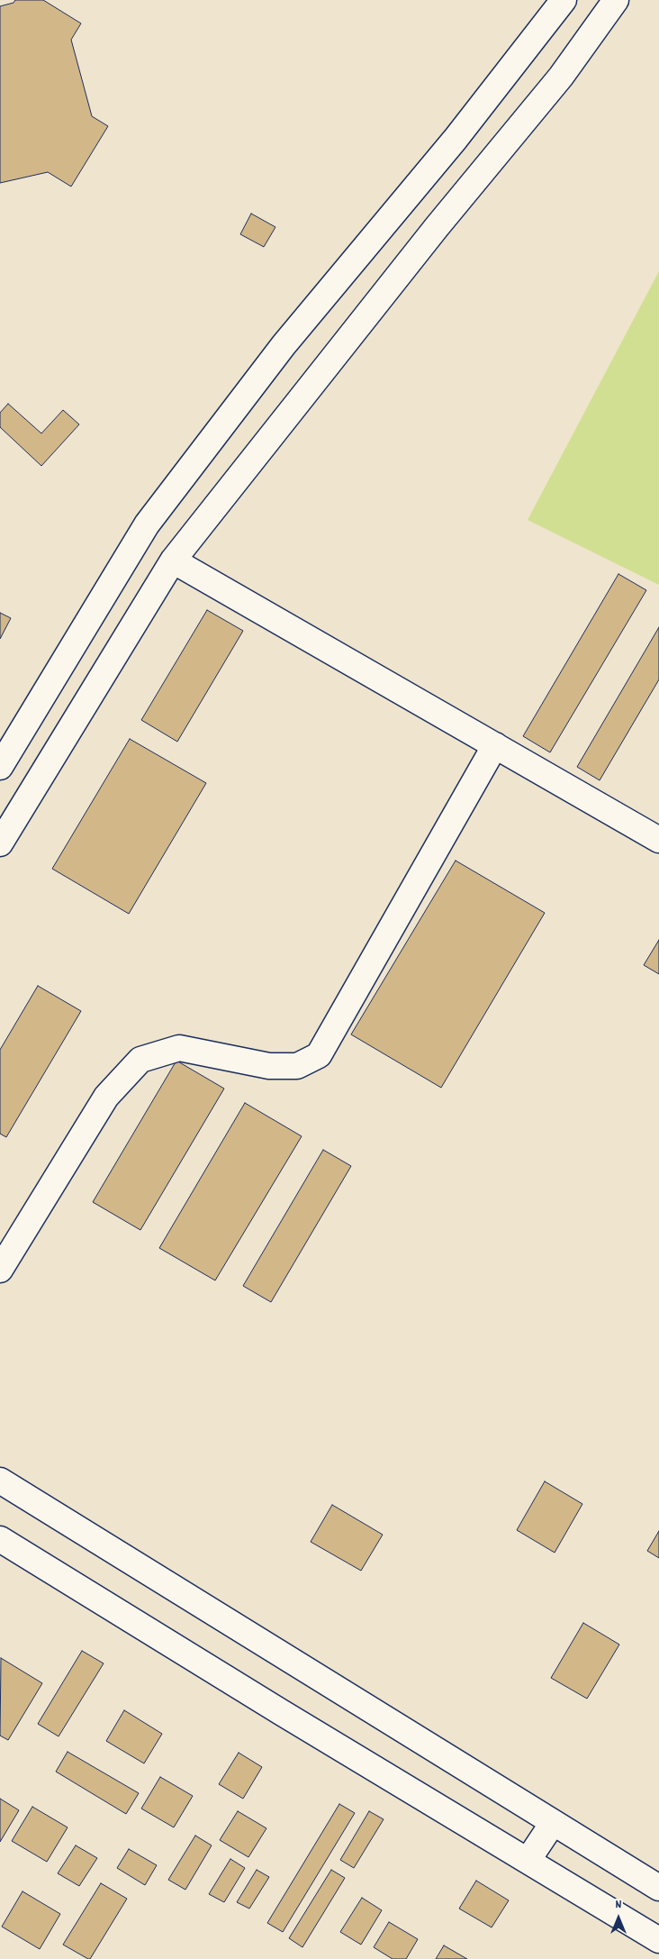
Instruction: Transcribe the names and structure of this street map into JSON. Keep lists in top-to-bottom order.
{
  "north": "top"
}
